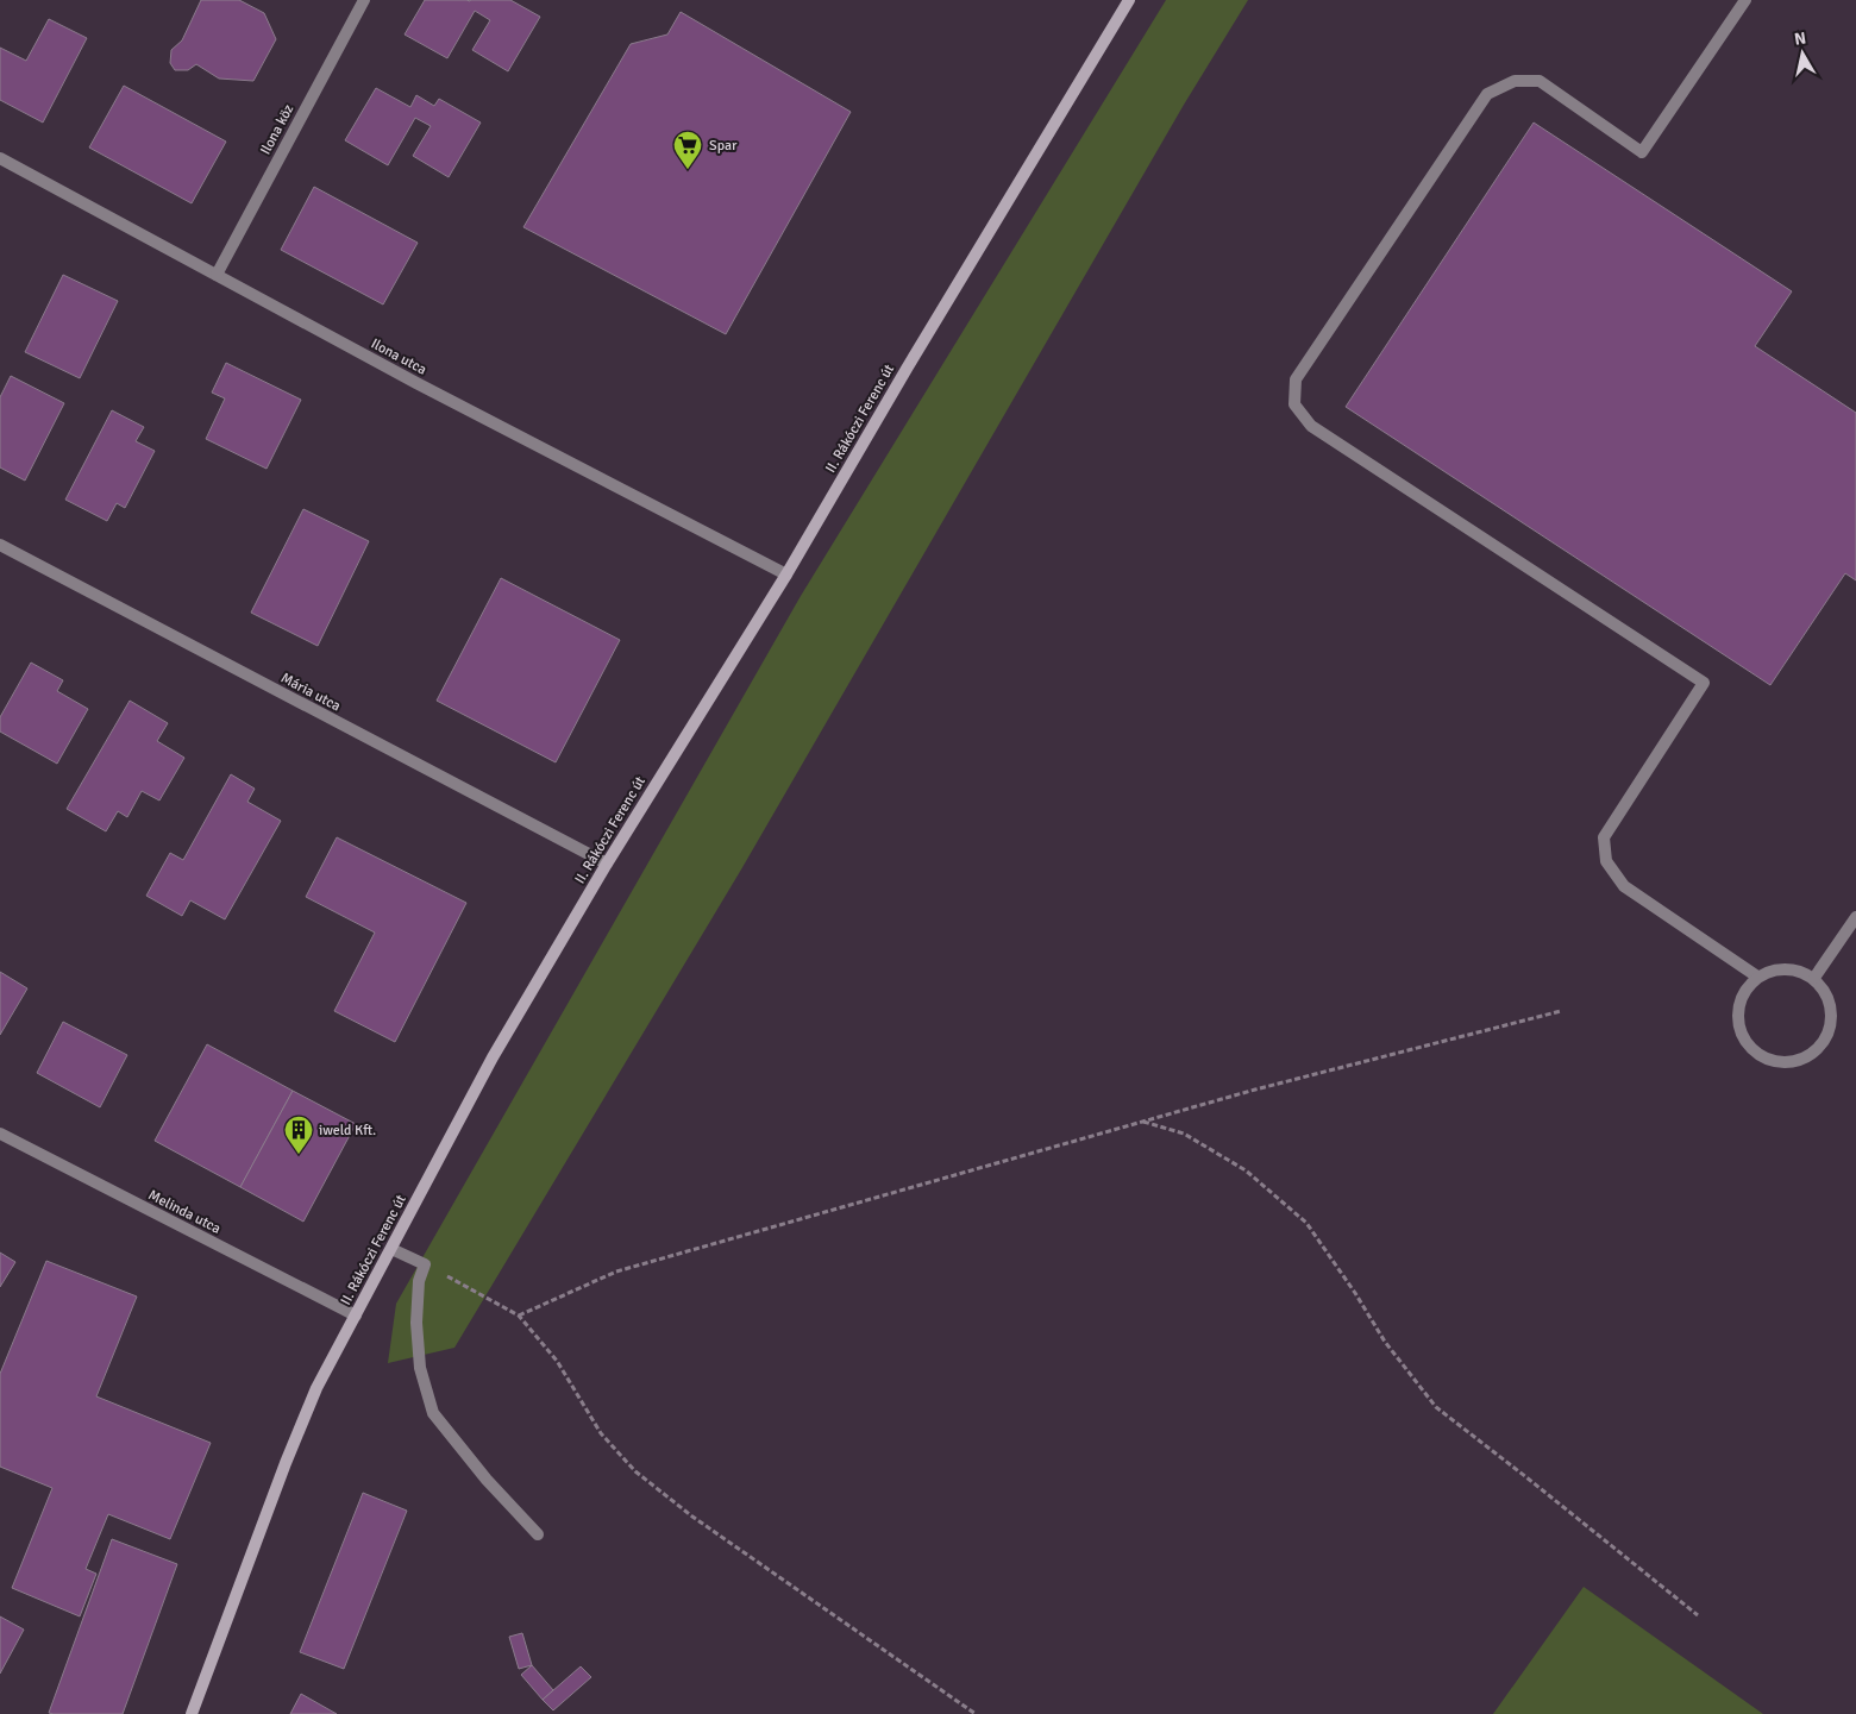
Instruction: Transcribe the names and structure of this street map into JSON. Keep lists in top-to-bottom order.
{
  "streets": {
    "main road": ["II. Rákóczi Ferenc út"],
    "street": [
      "Ilona köz",
      "Ilona utca",
      "Mária utca",
      "Melinda utca"
    ]
  },
  "crossings": [
    ["Ilona köz", "Ilona utca"],
    ["Ilona utca", "II. Rákóczi Ferenc út"],
    ["II. Rákóczi Ferenc út", "Mária utca"],
    ["II. Rákóczi Ferenc út", "Melinda utca"]
  ],
  "places": {
    "supermarket": ["Spar"],
    "building": ["iweld Kft."]
  },
  "north": "top"
}
